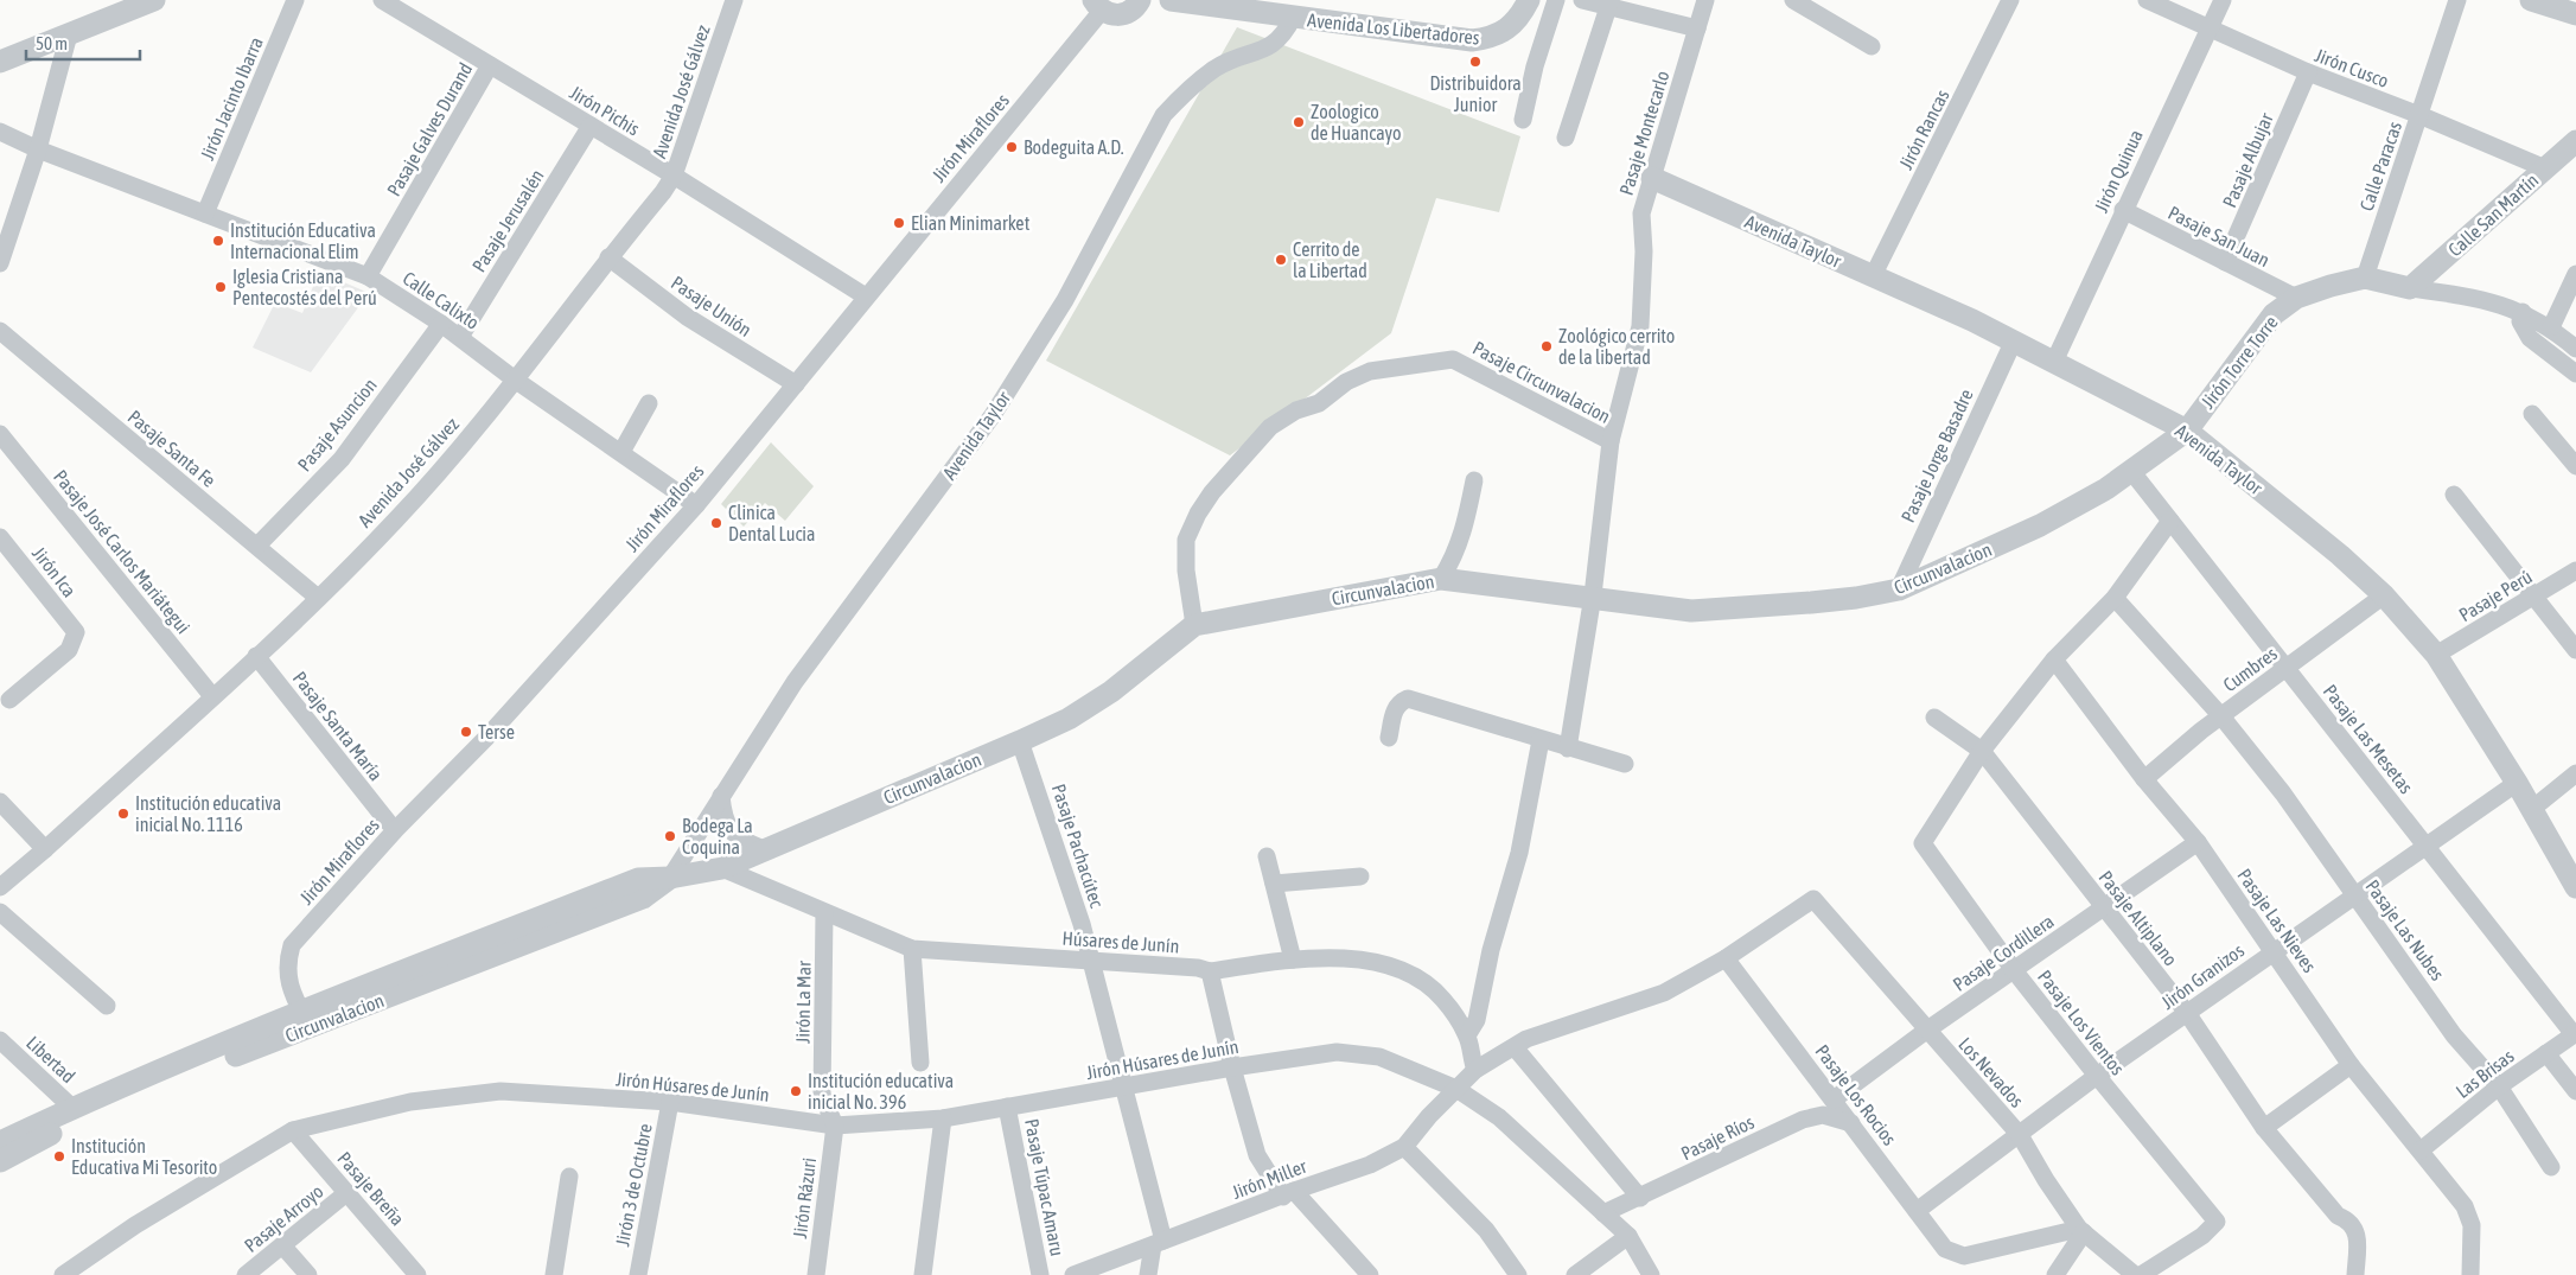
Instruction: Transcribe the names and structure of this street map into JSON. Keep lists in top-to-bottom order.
{
  "streets": {
    "street": [
      "Avenida Los Libertadores",
      "Jirón Cusco",
      "Avenida José Gálvez",
      "Jirón Jacinto Ibarra",
      "Jirón Pichis",
      "Pasaje Galves Durand",
      "Jirón Rancas",
      "Pasaje Montecarlo",
      "Jirón Miraflores",
      "Pasaje Albujar",
      "Calle Paracas",
      "Jirón Quinua",
      "Calle San Martín",
      "Pasaje Jerusalén",
      "Pasaje San Juan",
      "Avenida Taylor",
      "Calle Calixto",
      "Pasaje Unión",
      "Jirón Torre Torre",
      "Pasaje Circunvalacion",
      "Pasaje Asuncion",
      "Pasaje Santa Fe",
      "Pasaje Jorge Basadre",
      "Pasaje José Carlos Mariátegui",
      "Circunvalacion",
      "Jirón Ica",
      "Pasaje Perú",
      "Cumbres",
      "Pasaje Santa María",
      "Pasaje Las Mesetas",
      "Pasaje Pachacútec",
      "Pasaje Altiplano",
      "Pasaje Las Nieves",
      "Pasaje Las Nubes",
      "Húsares de Junín",
      "Pasaje Cordillera",
      "Jirón Granizos",
      "Jirón La Mar",
      "Pasaje Los Vientos",
      "Libertad",
      "Jirón Húsares de Junín",
      "Los Nevados",
      "Las Brisas",
      "Pasaje Los Rocios",
      "Pasaje Ríos",
      "Jirón Miller",
      "Jirón 3 de Octubre",
      "Pasaje Túpac Amaru",
      "Pasaje Breña",
      "Jirón Rázuri",
      "Pasaje Arroyo"
    ]
  },
  "crossings": [
    ["Avenida Los Libertadores", "Avenida Taylor"],
    ["Jirón Cusco", "Pasaje Albujar"],
    ["Jirón Cusco", "Calle Paracas"],
    ["Jirón Cusco", "Jirón Quinua"],
    ["Jirón Cusco", "Calle San Martín"],
    ["Avenida José Gálvez", "Jirón Pichis"],
    ["Avenida José Gálvez", "Calle Calixto"],
    ["Avenida José Gálvez", "Pasaje Unión"],
    ["Avenida José Gálvez", "Pasaje Santa Fe"],
    ["Avenida José Gálvez", "Pasaje José Carlos Mariátegui"],
    ["Avenida José Gálvez", "Pasaje Santa María"],
    ["Jirón Jacinto Ibarra", "Calle Calixto"],
    ["Jirón Pichis", "Pasaje Galves Durand"],
    ["Jirón Pichis", "Jirón Miraflores"],
    ["Jirón Pichis", "Pasaje Jerusalén"],
    ["Pasaje Galves Durand", "Calle Calixto"],
    ["Jirón Rancas", "Avenida Taylor"],
    ["Pasaje Montecarlo", "Avenida Taylor"],
    ["Pasaje Montecarlo", "Pasaje Circunvalacion"],
    ["Pasaje Montecarlo", "Circunvalacion"],
    ["Jirón Miraflores", "Calle Calixto"],
    ["Jirón Miraflores", "Pasaje Unión"],
    ["Jirón Miraflores", "Circunvalacion"],
    ["Pasaje Albujar", "Pasaje San Juan"],
    ["Jirón Quinua", "Pasaje San Juan"],
    ["Jirón Quinua", "Avenida Taylor"],
    ["Pasaje Jerusalén", "Calle Calixto"],
    ["Pasaje San Juan", "Jirón Torre Torre"],
    ["Avenida Taylor", "Jirón Torre Torre"],
    ["Avenida Taylor", "Pasaje Jorge Basadre"],
    ["Avenida Taylor", "Circunvalacion"],
    ["Avenida Taylor", "Pasaje Perú"],
    ["Avenida Taylor", "Cumbres"],
    ["Avenida Taylor", "Jirón Granizos"],
    ["Calle Calixto", "Pasaje Asuncion"],
    ["Jirón Torre Torre", "Circunvalacion"],
    ["Pasaje Circunvalacion", "Circunvalacion"],
    ["Pasaje Asuncion", "Pasaje Santa Fe"],
    ["Pasaje Jorge Basadre", "Circunvalacion"],
    ["Circunvalacion", "Pasaje Las Mesetas"],
    ["Circunvalacion", "Pasaje Pachacútec"],
    ["Circunvalacion", "Húsares de Junín"],
    ["Circunvalacion", "Libertad"],
    ["Cumbres", "Pasaje Las Mesetas"],
    ["Cumbres", "Pasaje Las Nieves"],
    ["Cumbres", "Pasaje Las Nubes"],
    ["Pasaje Las Mesetas", "Jirón Granizos"],
    ["Pasaje Las Mesetas", "Las Brisas"],
    ["Pasaje Pachacútec", "Húsares de Junín"],
    ["Pasaje Pachacútec", "Jirón Húsares de Junín"],
    ["Pasaje Pachacútec", "Jirón Miller"],
    ["Pasaje Altiplano", "Pasaje Cordillera"],
    ["Pasaje Altiplano", "Jirón Granizos"],
    ["Pasaje Altiplano", "Pasaje Los Vientos"],
    ["Pasaje Las Nieves", "Pasaje Cordillera"],
    ["Pasaje Las Nieves", "Jirón Granizos"],
    ["Pasaje Las Nieves", "Las Brisas"],
    ["Pasaje Las Nubes", "Jirón Granizos"],
    ["Pasaje Las Nubes", "Las Brisas"],
    ["Húsares de Junín", "Jirón La Mar"],
    ["Pasaje Cordillera", "Pasaje Los Vientos"],
    ["Pasaje Cordillera", "Los Nevados"],
    ["Pasaje Cordillera", "Pasaje Los Rocios"],
    ["Jirón Granizos", "Pasaje Los Vientos"],
    ["Jirón Granizos", "Los Nevados"],
    ["Jirón Granizos", "Pasaje Los Rocios"],
    ["Jirón La Mar", "Jirón Húsares de Junín"],
    ["Jirón La Mar", "Jirón Rázuri"],
    ["Jirón Húsares de Junín", "Pasaje Ríos"],
    ["Jirón Húsares de Junín", "Jirón Miller"],
    ["Jirón Húsares de Junín", "Jirón 3 de Octubre"],
    ["Jirón Húsares de Junín", "Pasaje Túpac Amaru"],
    ["Jirón Húsares de Junín", "Pasaje Breña"],
    ["Jirón Húsares de Junín", "Jirón Rázuri"],
    ["Los Nevados", "Pasaje Los Rocios"],
    ["Pasaje Los Rocios", "Pasaje Ríos"],
    ["Pasaje Breña", "Pasaje Arroyo"]
  ],
  "places": [
    "Distribuidora Junior",
    "Zoologico de Huancayo",
    "Bodeguita A.D.",
    "Elian Minimarket",
    "Institución Educativa Internacional Elim",
    "Cerrito de la Libertad",
    "Iglesia Cristiana Pentecostés del Perú",
    "Zoológico cerrito de la libertad",
    "Clinica Dental Lucia",
    "Terse",
    "Institución educativa inicial No. 1116",
    "Bodega La Coquina",
    "Institución educativa inicial No. 396",
    "Institución Educativa Mi Tesorito"
  ],
  "scale_bar": "50 m"
}
